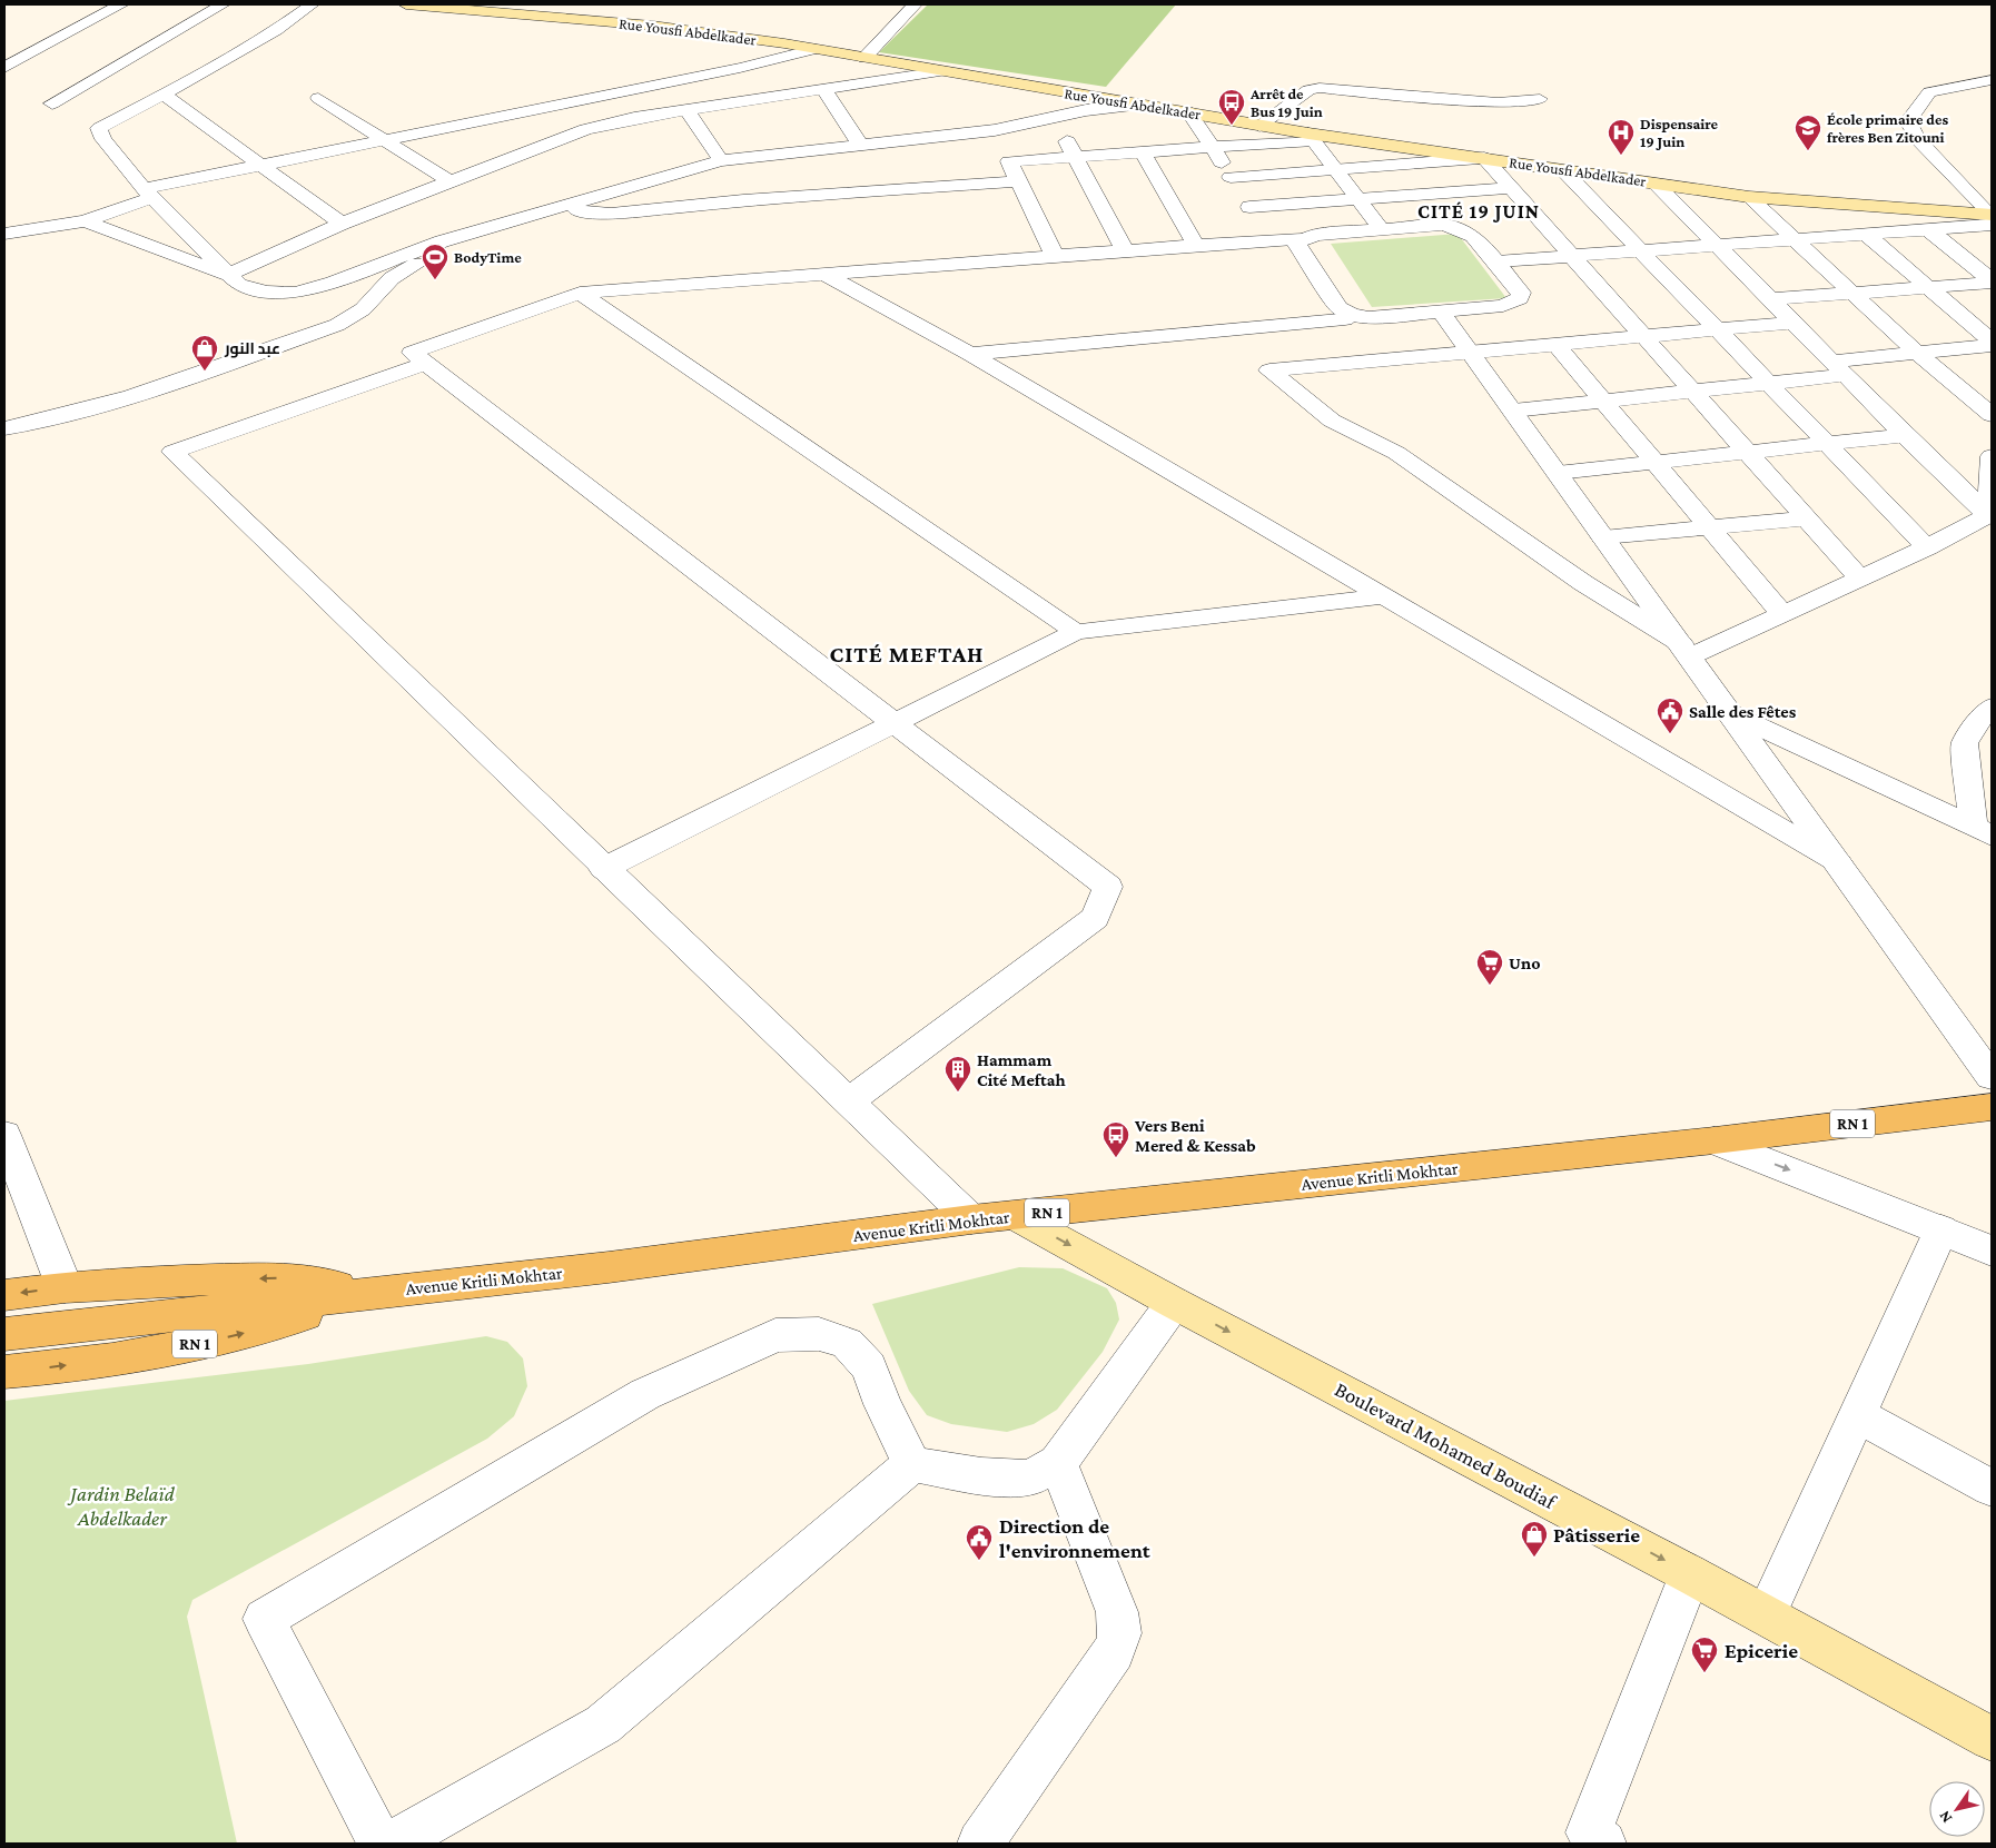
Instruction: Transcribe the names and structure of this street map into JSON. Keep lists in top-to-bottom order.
{
  "streets": {
    "main road": [
      "Rue Yousfi Abdelkader",
      "RN 1",
      "Avenue Kritli Mokhtar",
      "Boulevard Mohamed Boudiaf"
    ]
  },
  "crossings": [
    ["RN 1", "Avenue Kritli Mokhtar"],
    ["Avenue Kritli Mokhtar", "Boulevard Mohamed Boudiaf"]
  ],
  "one_way": ["Boulevard Mohamed Boudiaf"],
  "districts": ["CITÉ 19 JUIN", "CITÉ MEFTAH"],
  "parks": ["Jardin Belaïd Abdelkader"],
  "places": {
    "bus stop": ["Arrêt de Bus 19 Juin", "Vers Beni Mered & Kessab"],
    "school or university": ["École primaire des frères Ben Zitouni"],
    "hospital": ["Dispensaire 19 Juin"],
    "sports": ["BodyTime"],
    "shop": ["عبد النور", "Pâtisserie"],
    "public building": ["Salle des Fêtes", "Direction de l'environnement"],
    "supermarket": ["Uno", "Epicerie"],
    "building": ["Hammam Cité Meftah"]
  },
  "north": "bottom left"
}
